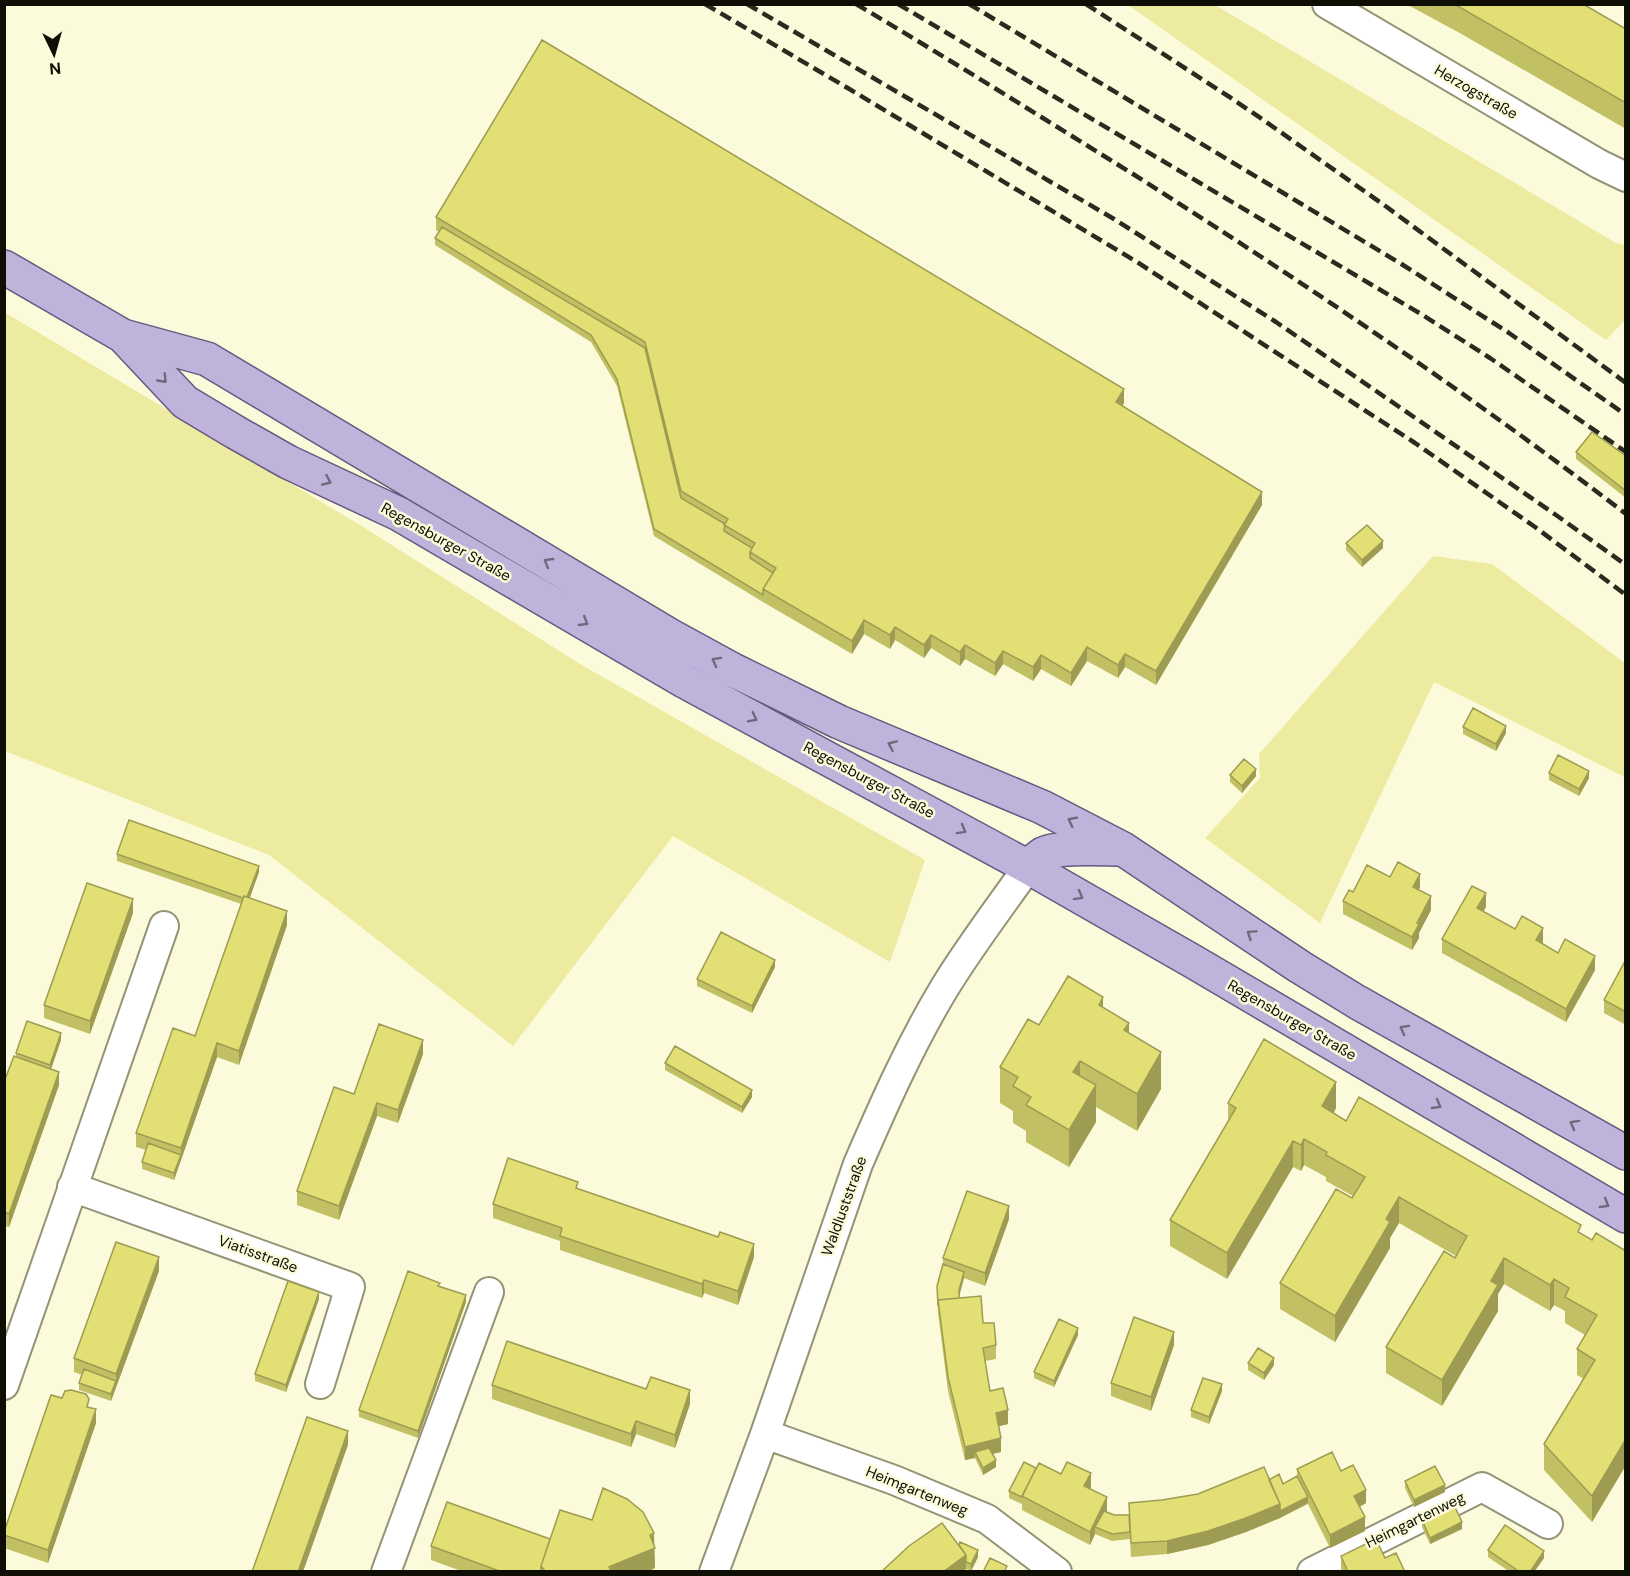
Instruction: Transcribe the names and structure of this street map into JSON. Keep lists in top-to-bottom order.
{
  "streets": {
    "main road": ["Regensburger Straße"],
    "street": [
      "Herzogstraße",
      "Waldluststraße",
      "Viatisstraße",
      "Heimgartenweg"
    ]
  },
  "crossings": [
    ["Regensburger Straße", "Waldluststraße"],
    ["Waldluststraße", "Heimgartenweg"]
  ],
  "north": "bottom"
}
